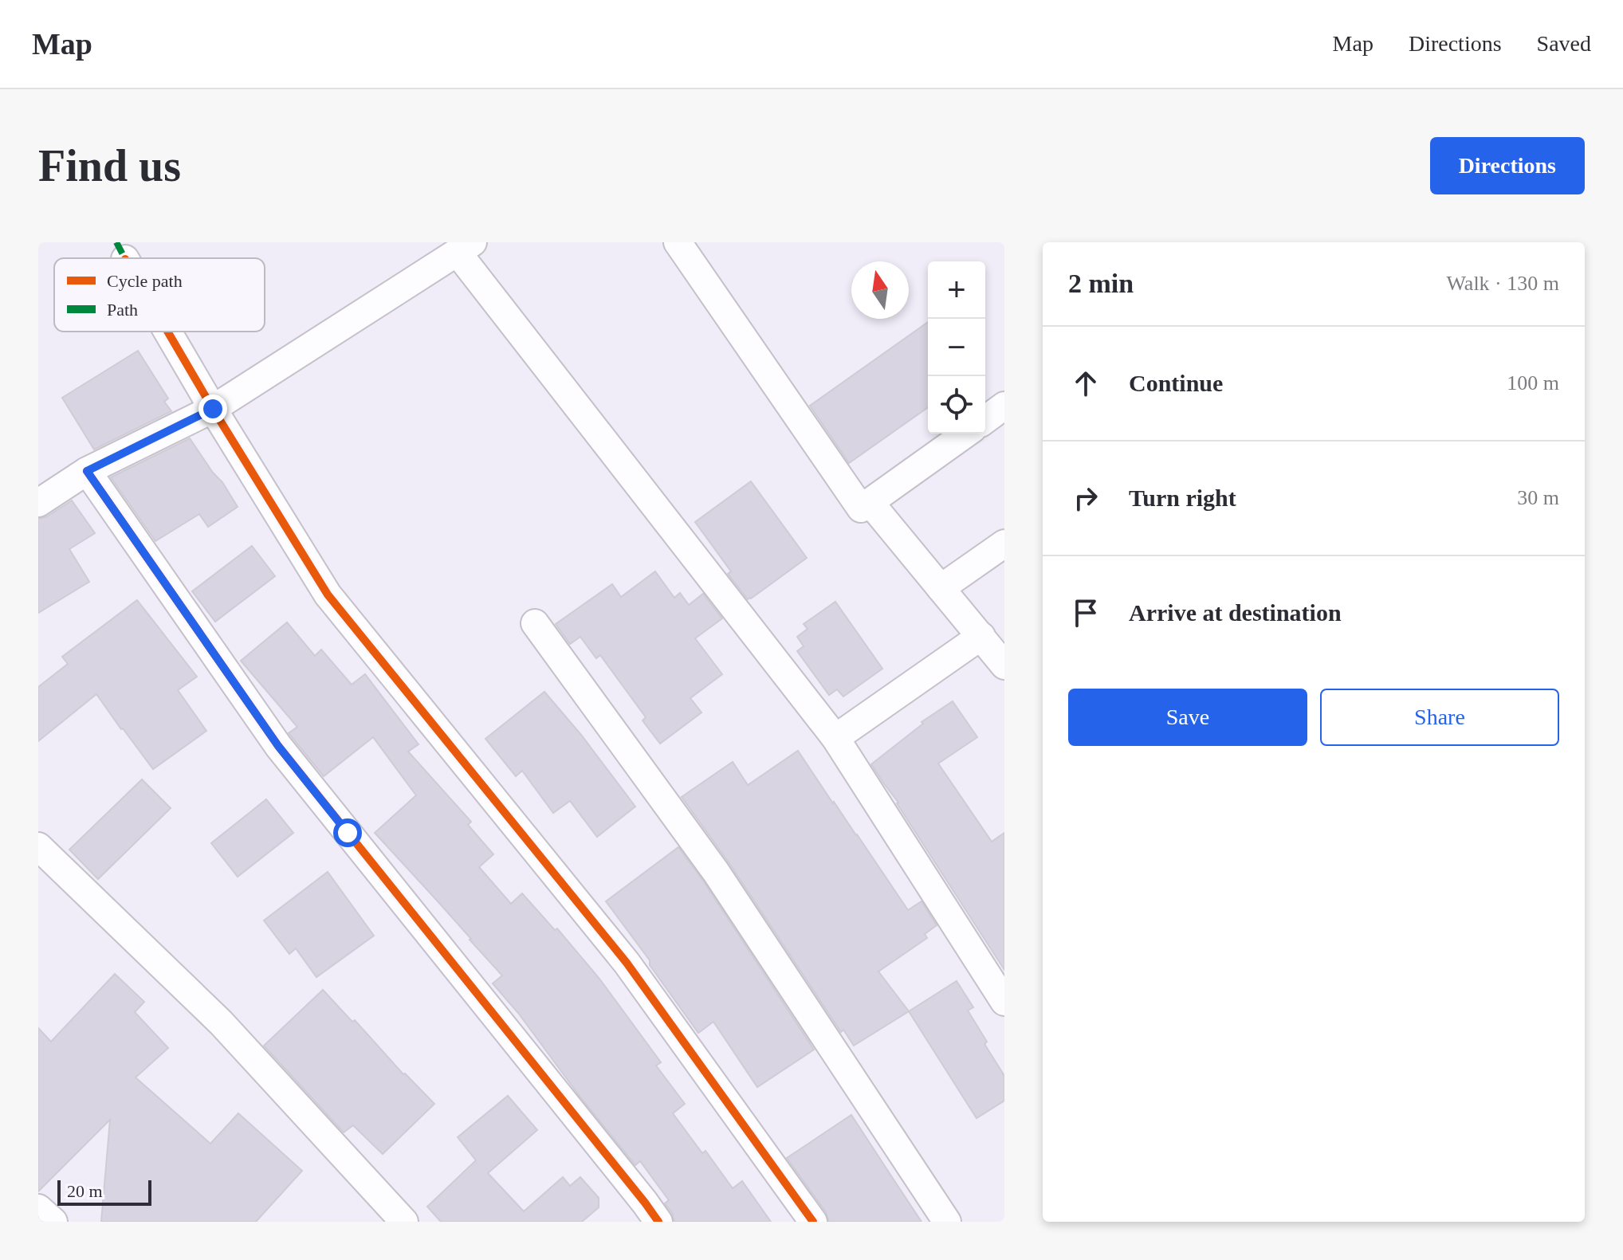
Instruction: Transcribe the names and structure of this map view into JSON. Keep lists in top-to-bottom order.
{
  "legend": ["Cycle path", "Path"],
  "scale_bar": "20 m",
  "north": "top",
  "page": {
    "header": "Map",
    "nav": ["Map", "Directions", "Saved"],
    "buttons": [
      "Directions",
      ["Save", "Share"]
    ],
    "title": "Find us",
    "heading": ["2 min", "Walk · 130 m"],
    "map_buttons": ["+", "−"],
    "list": [
      ["Continue", "100 m"],
      ["Turn right", "30 m"],
      "Arrive at destination"
    ],
    "scale": "20 m"
  }
}
